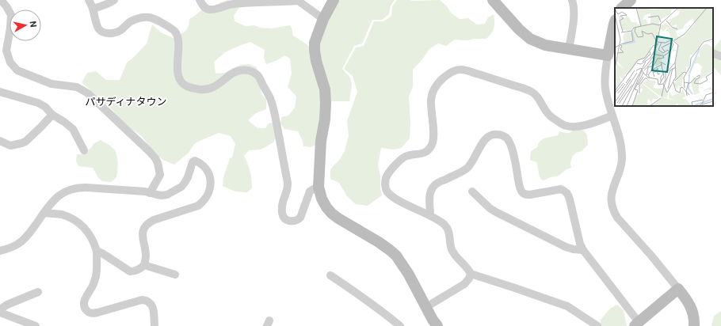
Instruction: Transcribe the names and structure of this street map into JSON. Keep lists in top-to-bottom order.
{
  "districts": ["パサディナタウン"],
  "north": "right"
}
